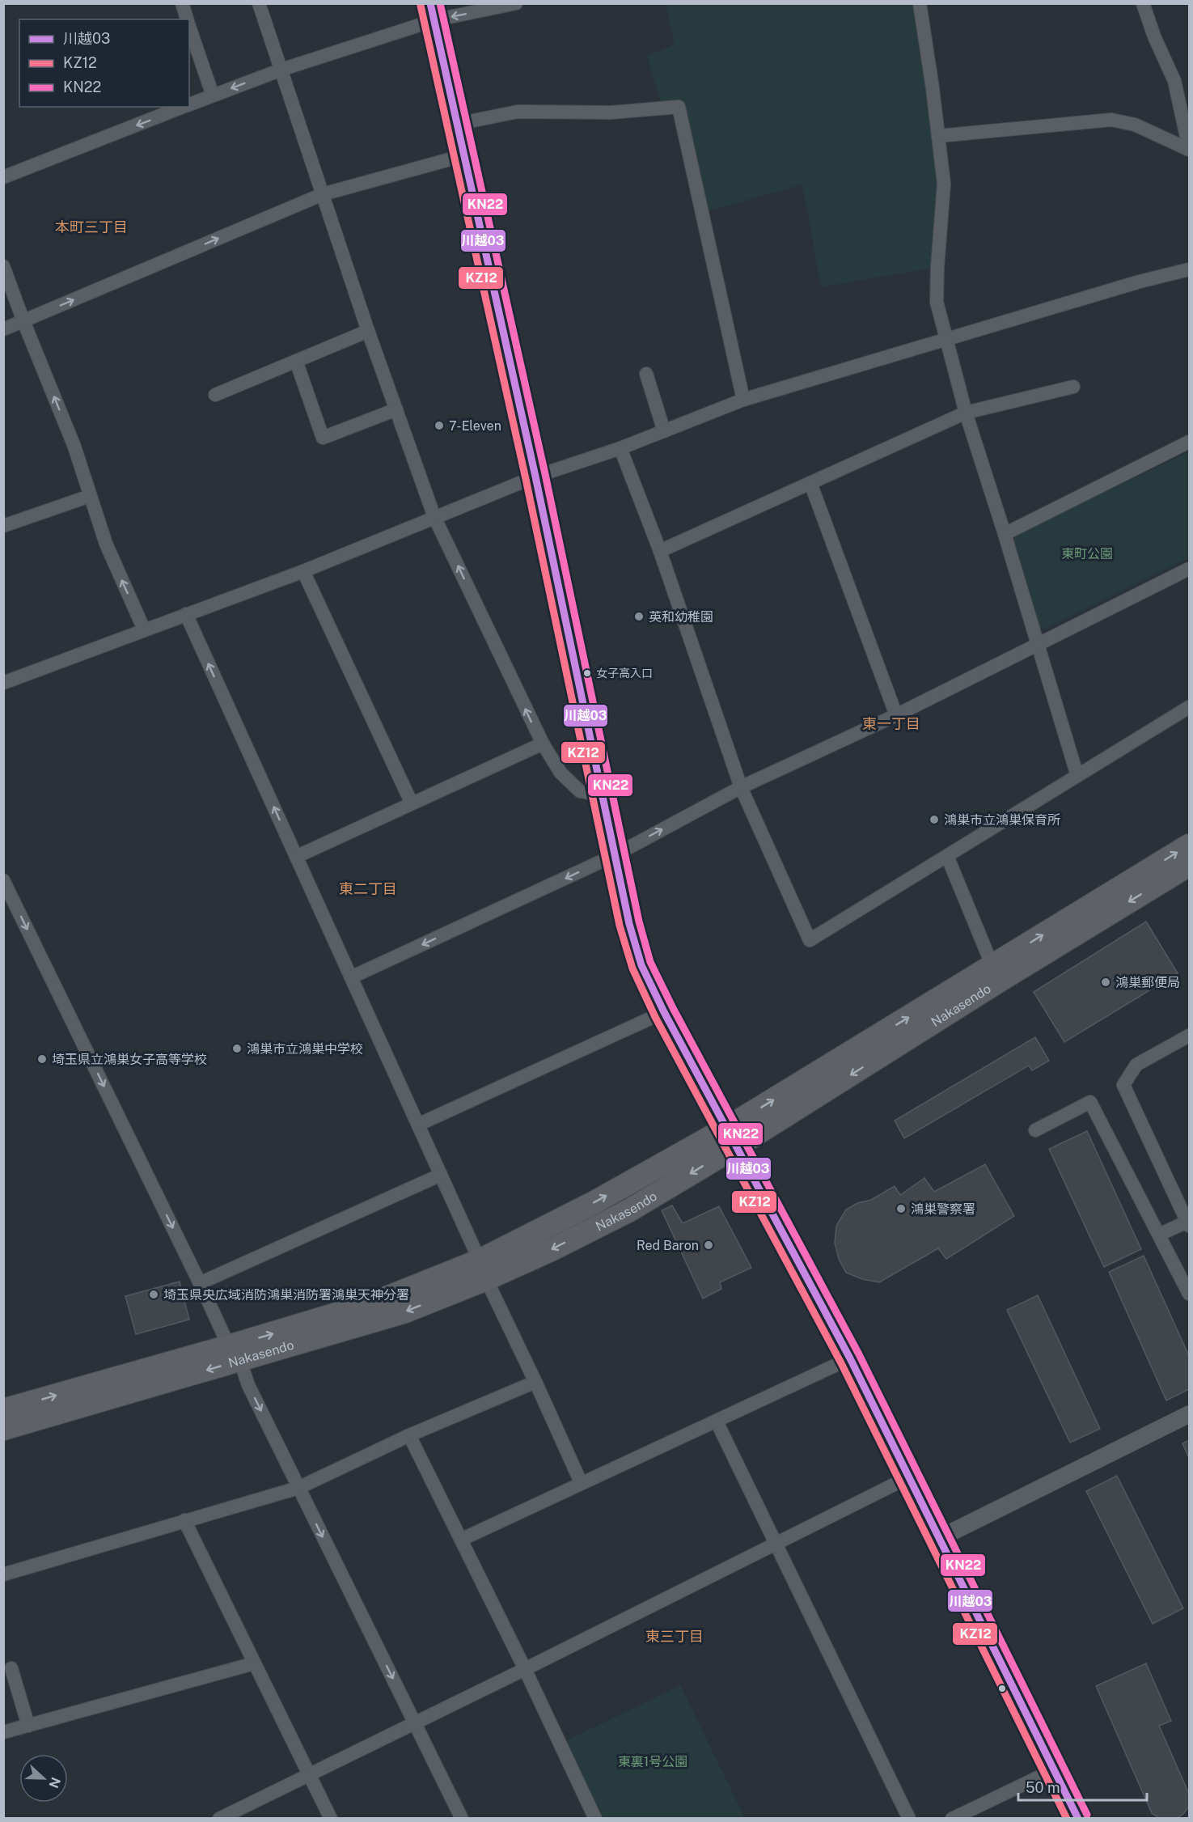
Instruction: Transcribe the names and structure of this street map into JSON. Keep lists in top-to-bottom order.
{
  "streets": {
    "highway": ["Nakasendo"]
  },
  "districts": [
    "本町三丁目",
    "東一丁目",
    "東二丁目",
    "東三丁目"
  ],
  "parks": ["東町公園", "東裏1号公園"],
  "places": [
    "7-Eleven",
    "英和幼稚園",
    "女子高入口",
    "鴻巣市立鴻巣保育所",
    "鴻巣郵便局",
    "鴻巣市立鴻巣中学校",
    "埼玉県立鴻巣女子高等学校",
    "鴻巣警察署",
    "Red Baron",
    "埼玉県央広域消防鴻巣消防署鴻巣天神分署"
  ],
  "lines": ["transit line 川越03", "transit line KN22", "transit line KZ12"],
  "legend": ["川越03", "KZ12", "KN22"],
  "scale_bar": "50 m",
  "north": "right"
}
